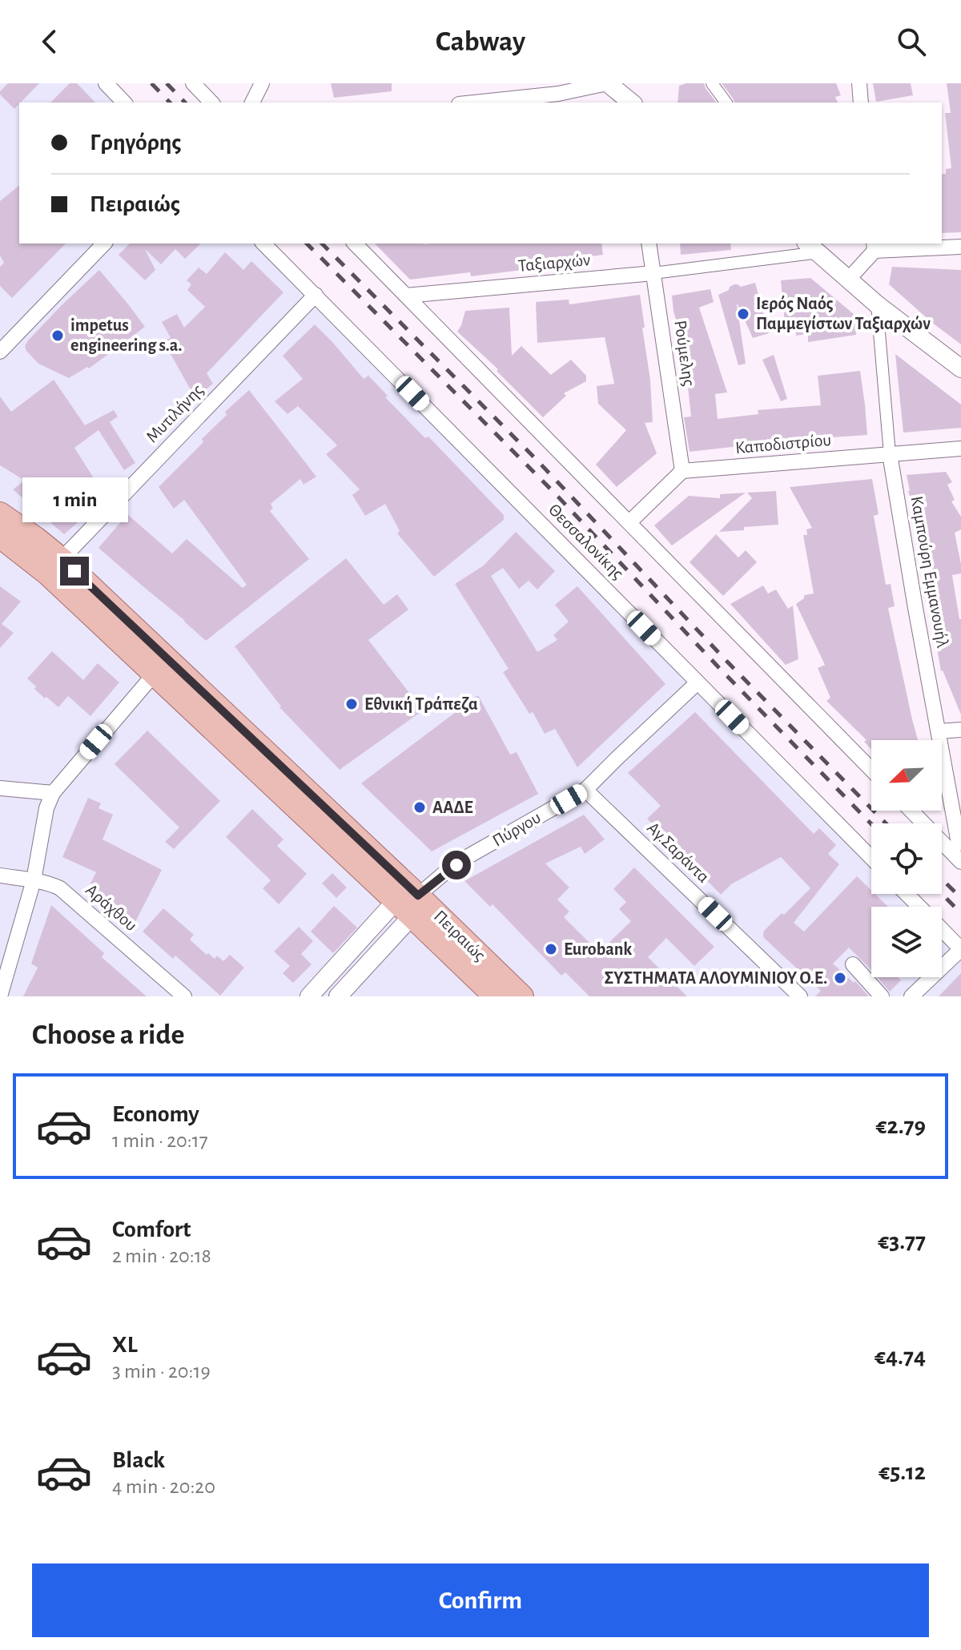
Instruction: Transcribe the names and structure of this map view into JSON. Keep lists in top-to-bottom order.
{
  "streets": {
    "main road": ["Πειραιώς"],
    "street": [
      "Ταξιαρχών",
      "Ρούμελης",
      "Μυτιλήνης",
      "Καποδιστρίου",
      "Θεσσαλονίκης",
      "Καμπούρη Εμμανουήλ",
      "Πύργου",
      "Αγ.Σαράντα",
      "Αράχθου"
    ]
  },
  "crossings": [
    ["Ταξιαρχών", "Ρούμελης"],
    ["Ρούμελης", "Καποδιστρίου"],
    ["Μυτιλήνης", "Θεσσαλονίκης"],
    ["Μυτιλήνης", "Πειραιώς"],
    ["Καποδιστρίου", "Καμπούρη Εμμανουήλ"],
    ["Θεσσαλονίκης", "Πύργου"],
    ["Πύργου", "Αγ.Σαράντα"],
    ["Πύργου", "Πειραιώς"]
  ],
  "places": [
    "Ιερός Ναός Παμμεγίστων Ταξιαρχών",
    "impetus engineering s.a.",
    "Εθνική Τράπεζα",
    "ΑΑΔΕ",
    "Eurobank",
    "ΣΥΣΤΗΜΑΤΑ ΑΛΟΥΜΙΝΙΟΥ Ο.Ε."
  ],
  "north": "bottom left",
  "page": {
    "header": "Cabway",
    "banner": ["Γρηγόρης", "Πειραιώς"],
    "bubble": "1 min",
    "heading": "Choose a ride",
    "list": [
      {
        "name": "Economy",
        "note": "1 min · 20:17",
        "value": "€2.79"
      },
      {
        "name": "Comfort",
        "note": "2 min · 20:18",
        "value": "€3.77"
      },
      {
        "name": "XL",
        "note": "3 min · 20:19",
        "value": "€4.74"
      },
      {
        "name": "Black",
        "note": "4 min · 20:20",
        "value": "€5.12"
      }
    ],
    "buttons": "Confirm"
  }
}
